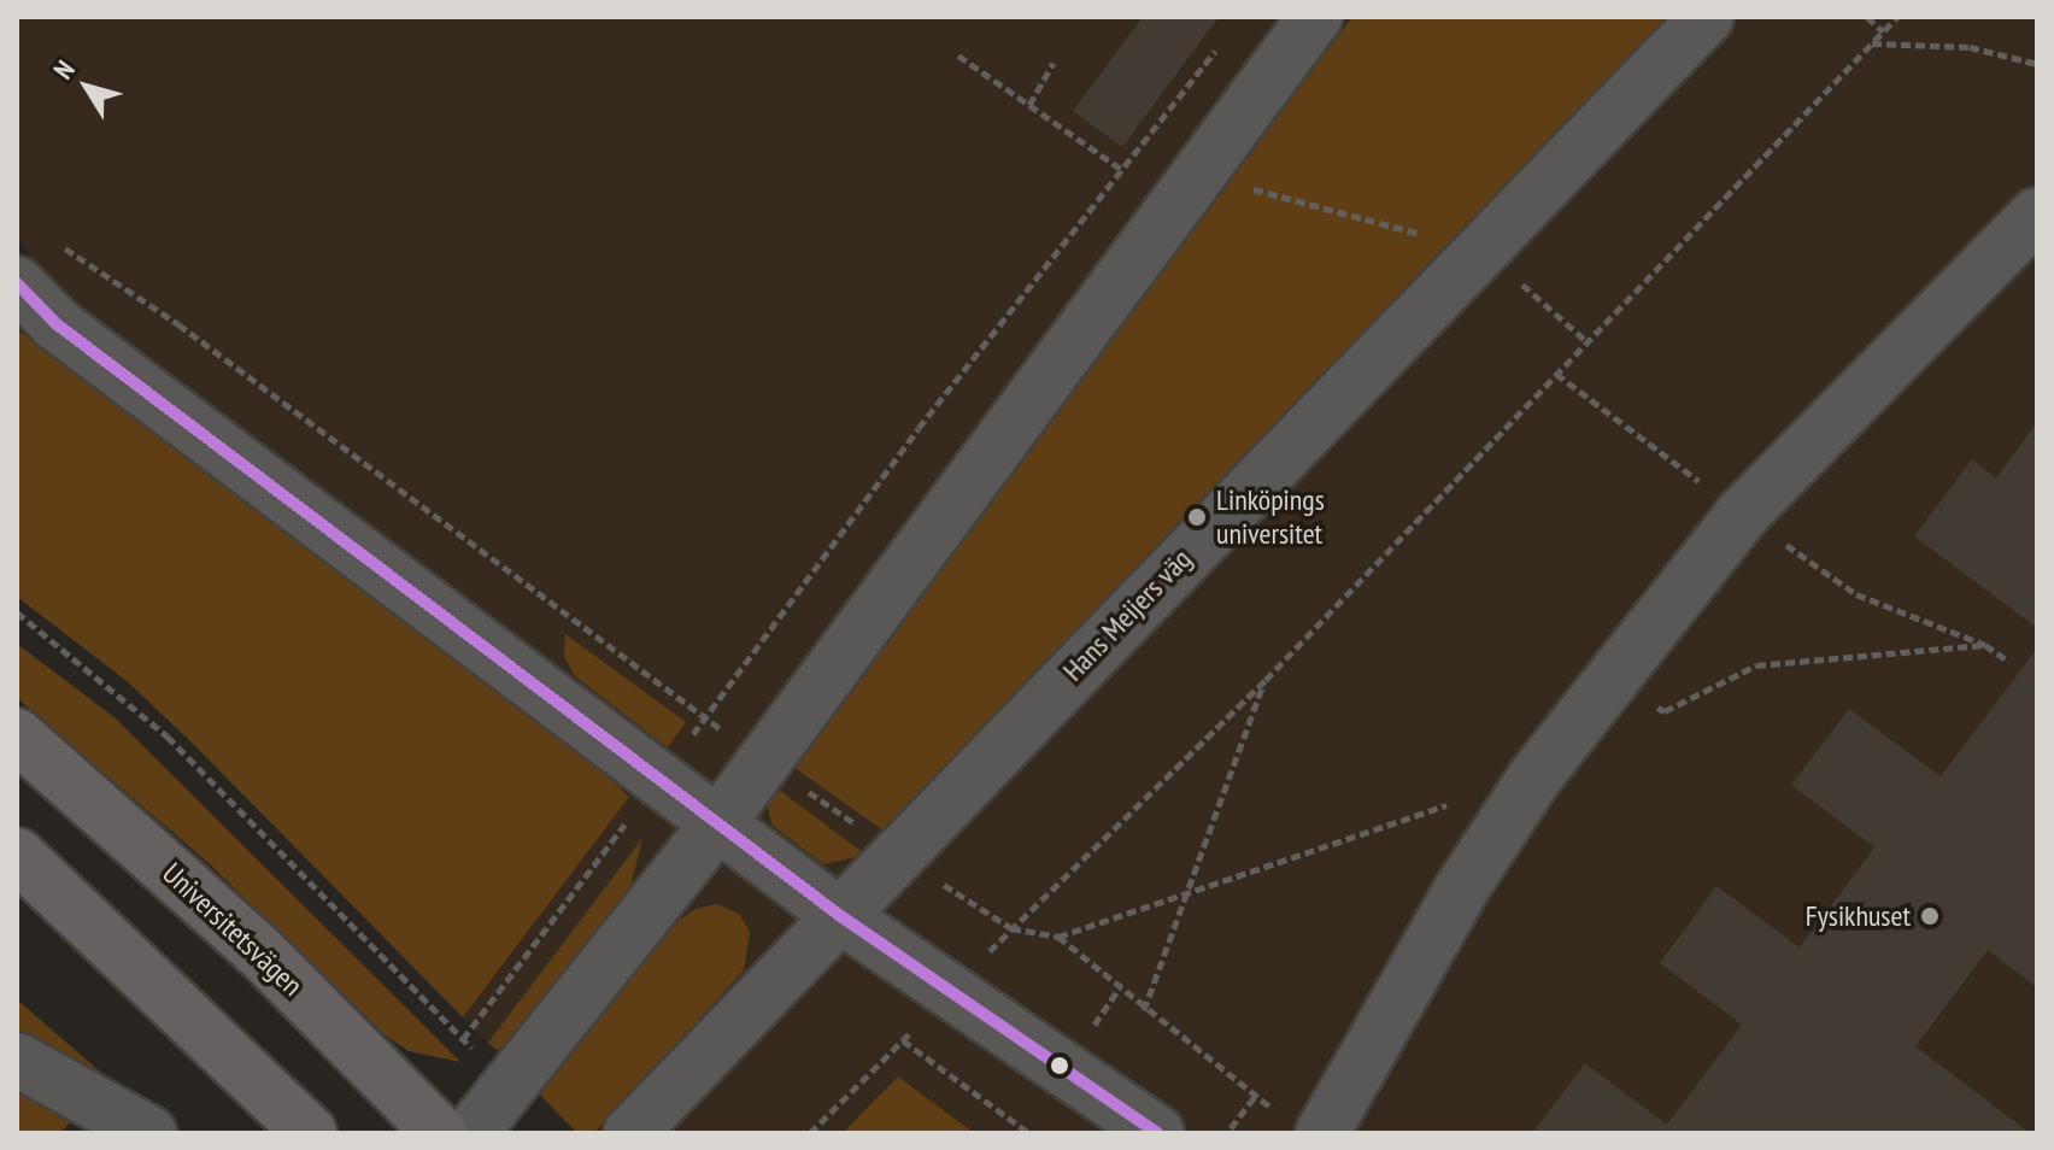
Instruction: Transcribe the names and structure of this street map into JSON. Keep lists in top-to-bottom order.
{
  "streets": {
    "main road": ["Universitetsvägen"],
    "street": ["Hans Meijers väg"]
  },
  "places": ["Linköpings universitet", "Fysikhuset"],
  "north": "top left"
}
